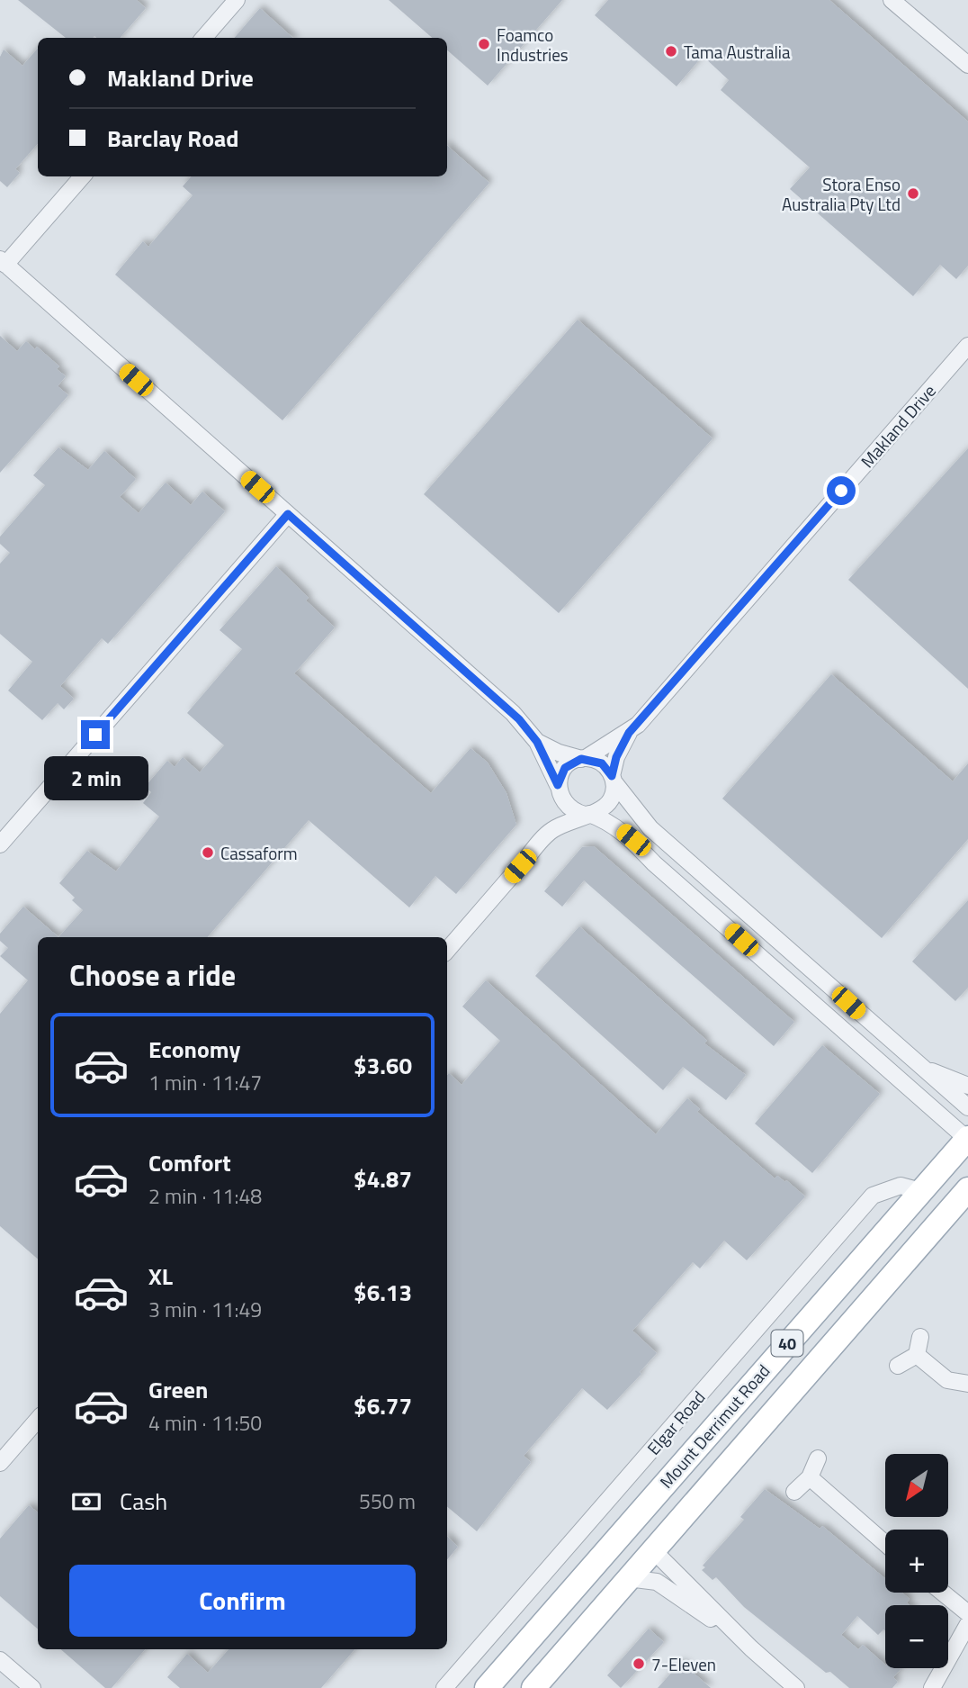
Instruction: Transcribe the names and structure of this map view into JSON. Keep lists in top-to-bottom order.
{
  "streets": {
    "main road": ["40", "Mount Derrimut Road"],
    "street": ["Makland Drive", "Elgar Road"]
  },
  "crossings": [
    ["Elgar Road", "Mount Derrimut Road"]
  ],
  "places": [
    "Foamco Industries",
    "Tama Australia",
    "Stora Enso Australia Pty Ltd",
    "Cassaform",
    "7-Eleven"
  ],
  "north": "bottom left",
  "page": {
    "banner": ["Makland Drive", "Barclay Road"],
    "bubble": "2 min",
    "heading": "Choose a ride",
    "list": [
      {
        "name": "Economy",
        "note": "1 min · 11:47",
        "value": "$3.60"
      },
      {
        "name": "Comfort",
        "note": "2 min · 11:48",
        "value": "$4.87"
      },
      {
        "name": "XL",
        "note": "3 min · 11:49",
        "value": "$6.13"
      },
      {
        "name": "Green",
        "note": "4 min · 11:50",
        "value": "$6.77"
      }
    ],
    "map_buttons": ["+", "−"],
    "pay": ["Cash", "550 m"],
    "buttons": "Confirm"
  }
}
